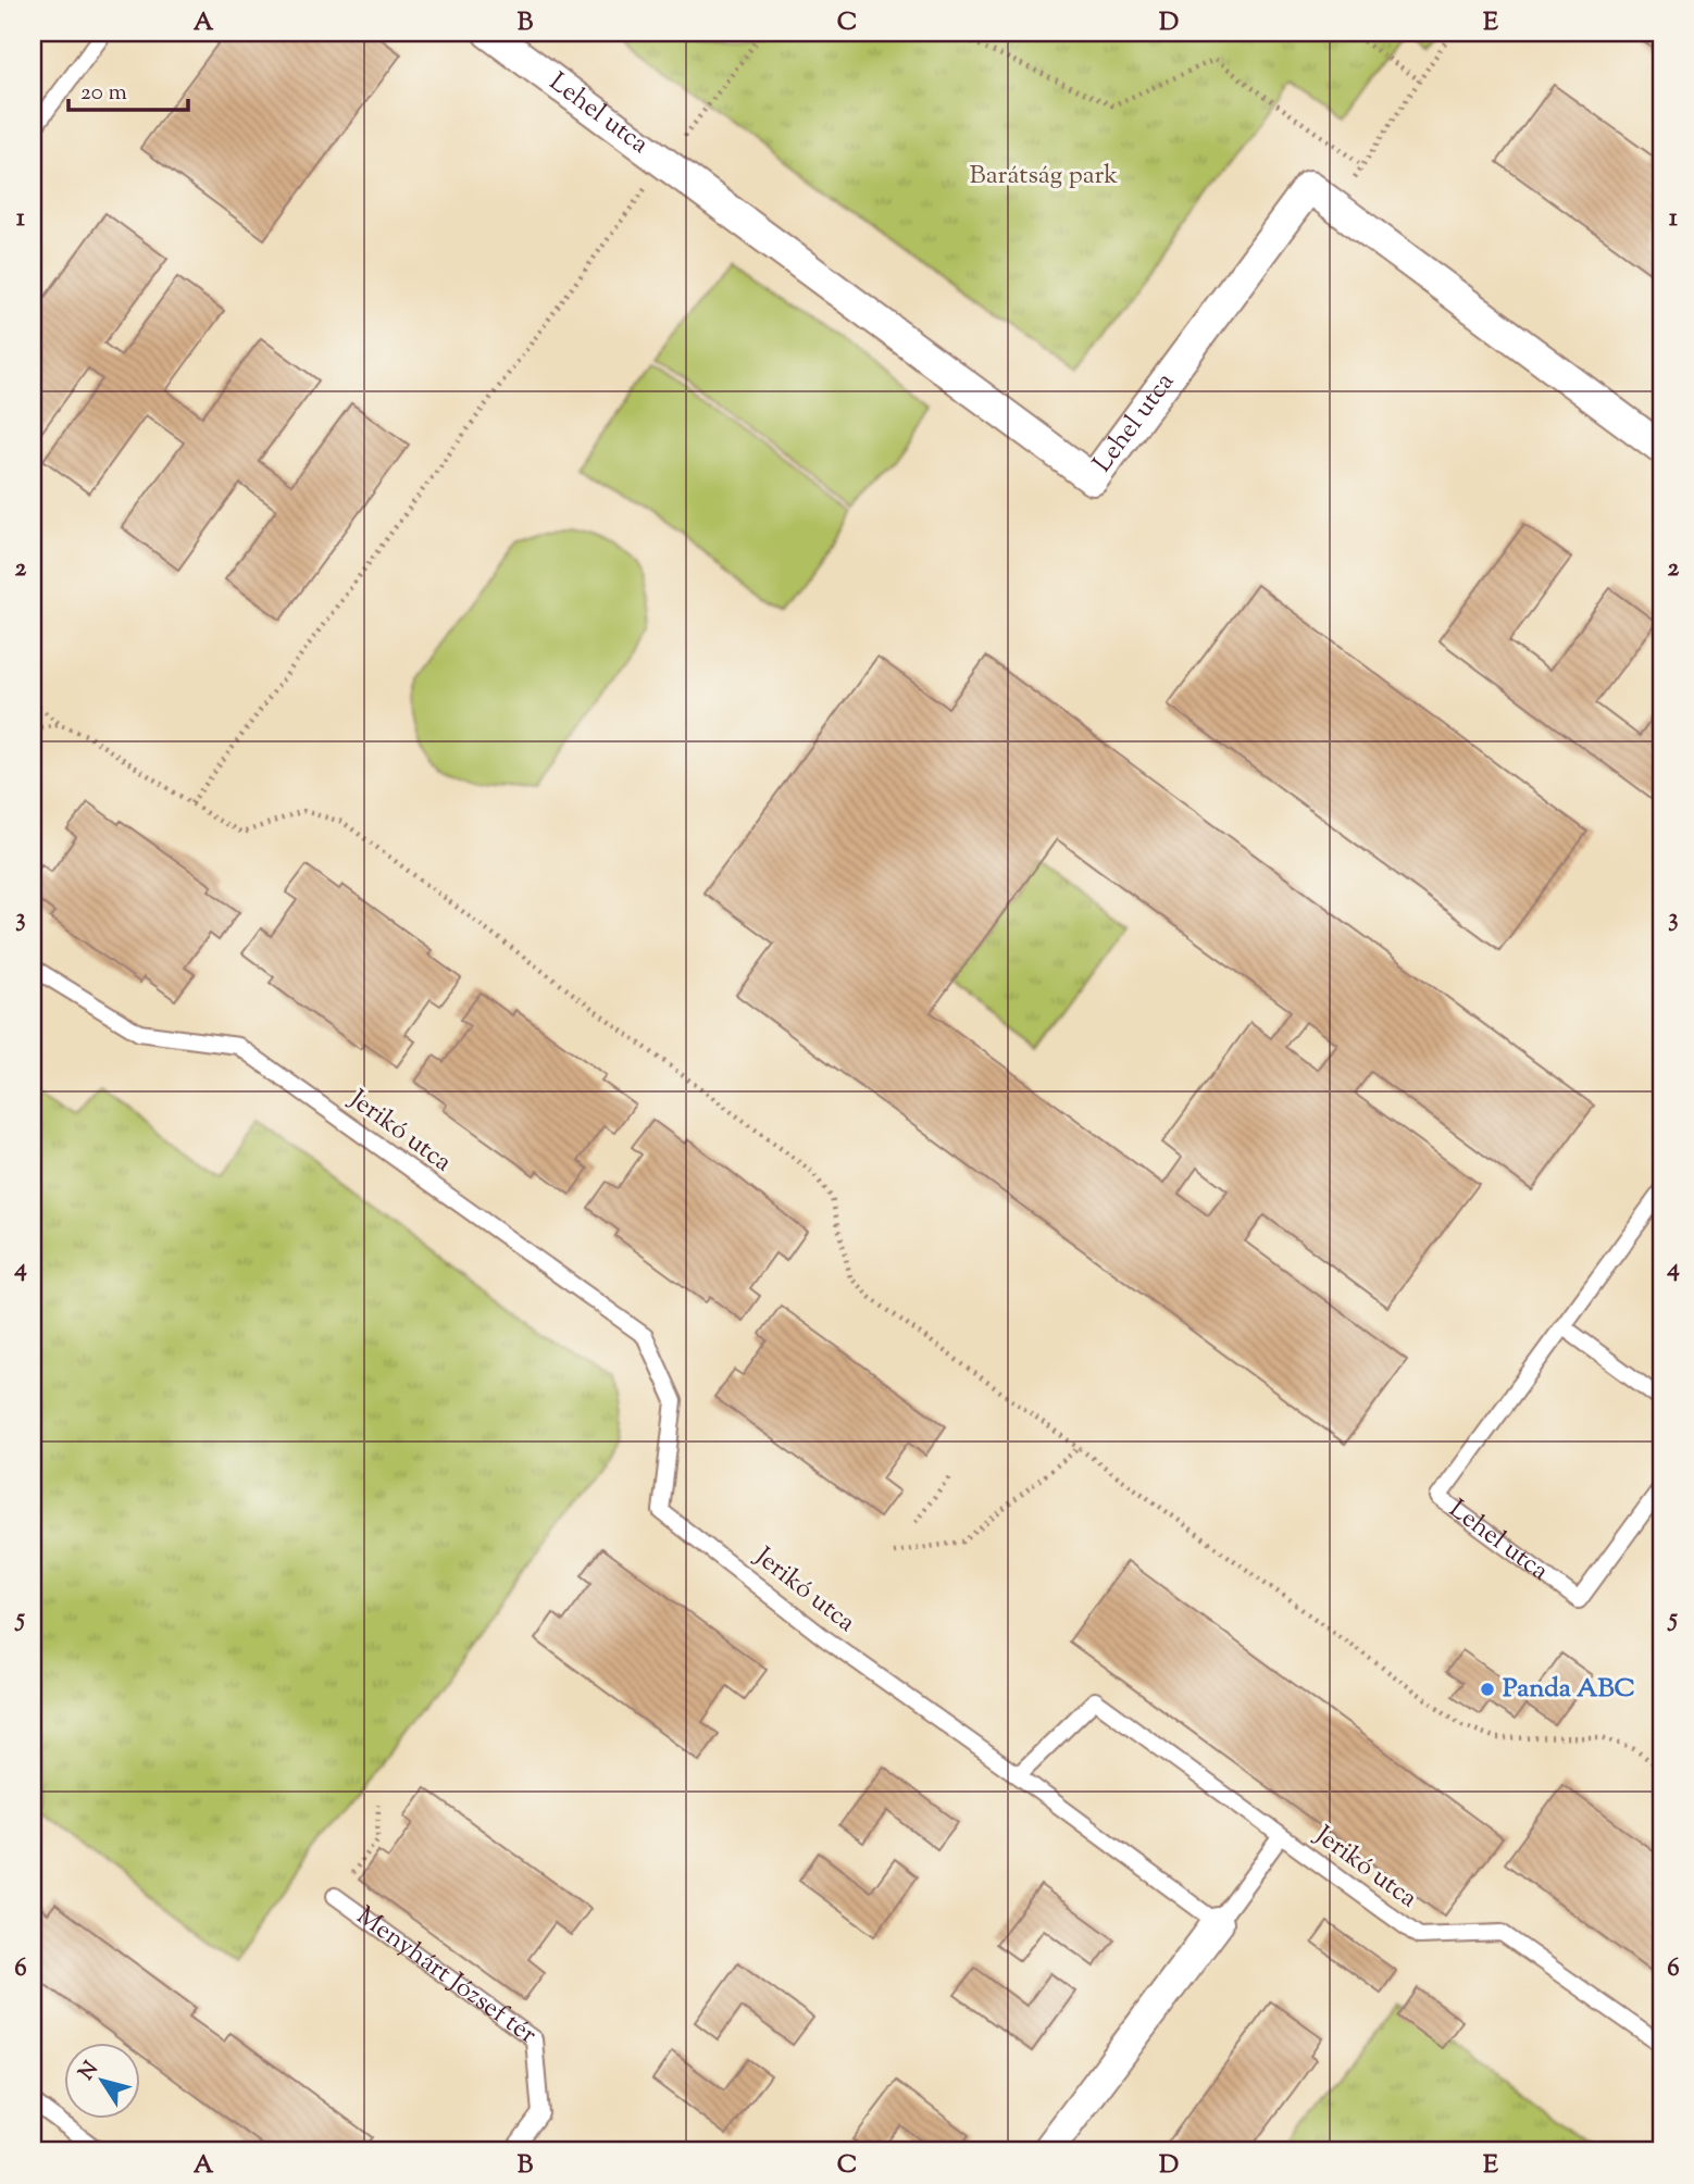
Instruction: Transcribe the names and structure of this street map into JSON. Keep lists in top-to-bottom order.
{
  "streets": {
    "street": ["Lehel utca"],
    "lane": ["Jerikó utca", "Menyhárt József tér"]
  },
  "parks": ["Barátság park"],
  "places": ["Panda ABC"],
  "scale_bar": "20 m",
  "north": "top left",
  "grid": {
    "columns": [
      "A",
      "B",
      "C",
      "D",
      "E"
    ],
    "rows": [
      "1",
      "2",
      "3",
      "4",
      "5",
      "6"
    ]
  }
}
